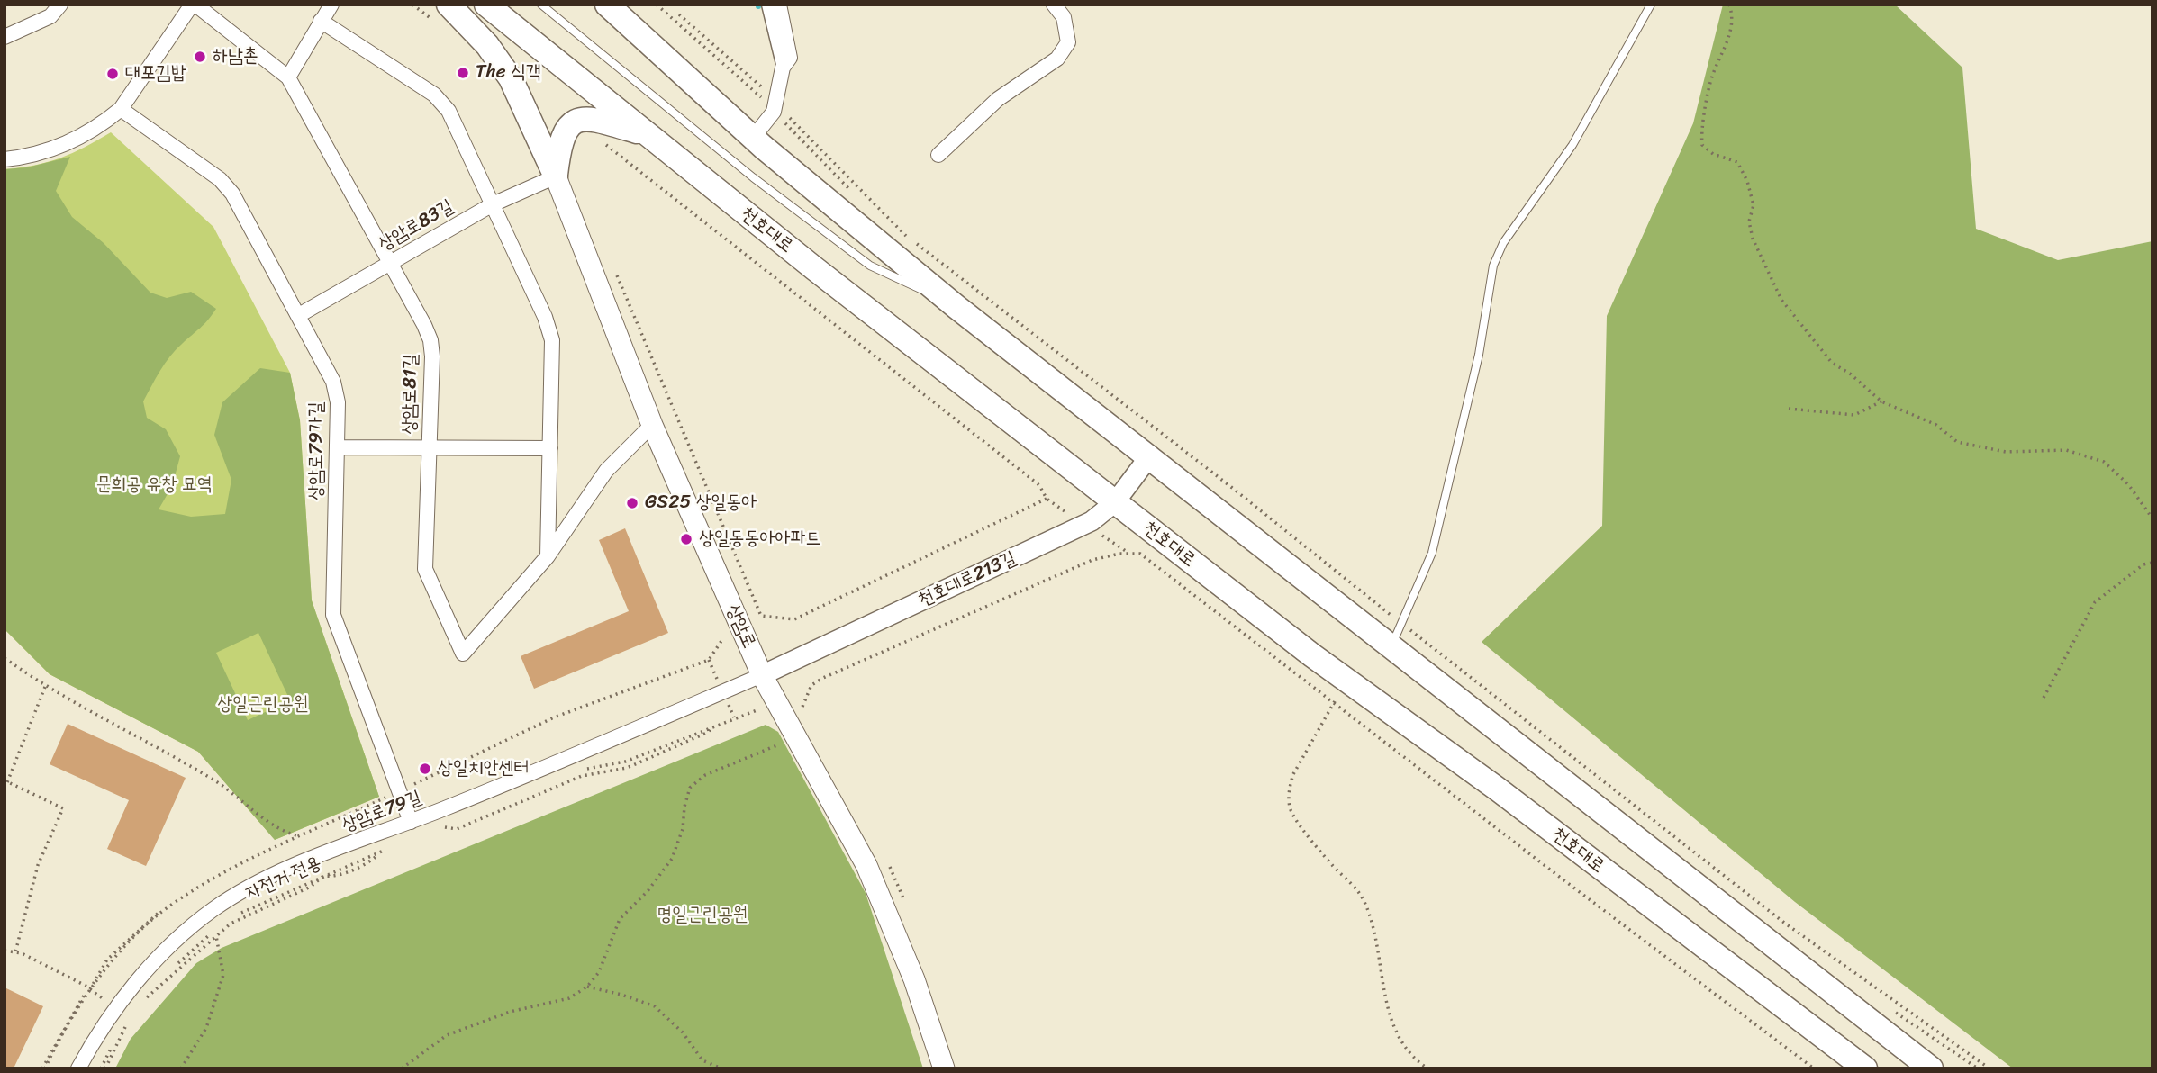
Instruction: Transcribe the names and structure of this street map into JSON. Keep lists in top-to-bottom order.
{
  "streets": {
    "main road": ["천호대로", "상암로"],
    "street": [
      "상암로83길",
      "상암로81길",
      "상암로79가길",
      "천호대로213길",
      "상암로79길"
    ],
    "path": ["자전거 전용"]
  },
  "crossings": [
    ["상암로83길", "상암로81길"],
    ["상암로83길", "상암로79가길"],
    ["상암로83길", "상암로"],
    ["천호대로", "천호대로213길"],
    ["상암로81길", "상암로"],
    ["상암로79가길", "상암로79길"],
    ["천호대로213길", "상암로"],
    ["천호대로213길", "상암로79길"],
    ["상암로", "상암로79길"]
  ],
  "parks": ["문희공 유창 묘역", "상일근린공원", "명일근린공원"],
  "places": [
    "하남촌",
    "The 식객",
    "대포김밥",
    "GS25 상일동아",
    "상일동동아아파트",
    "상일치안센터"
  ]
}
